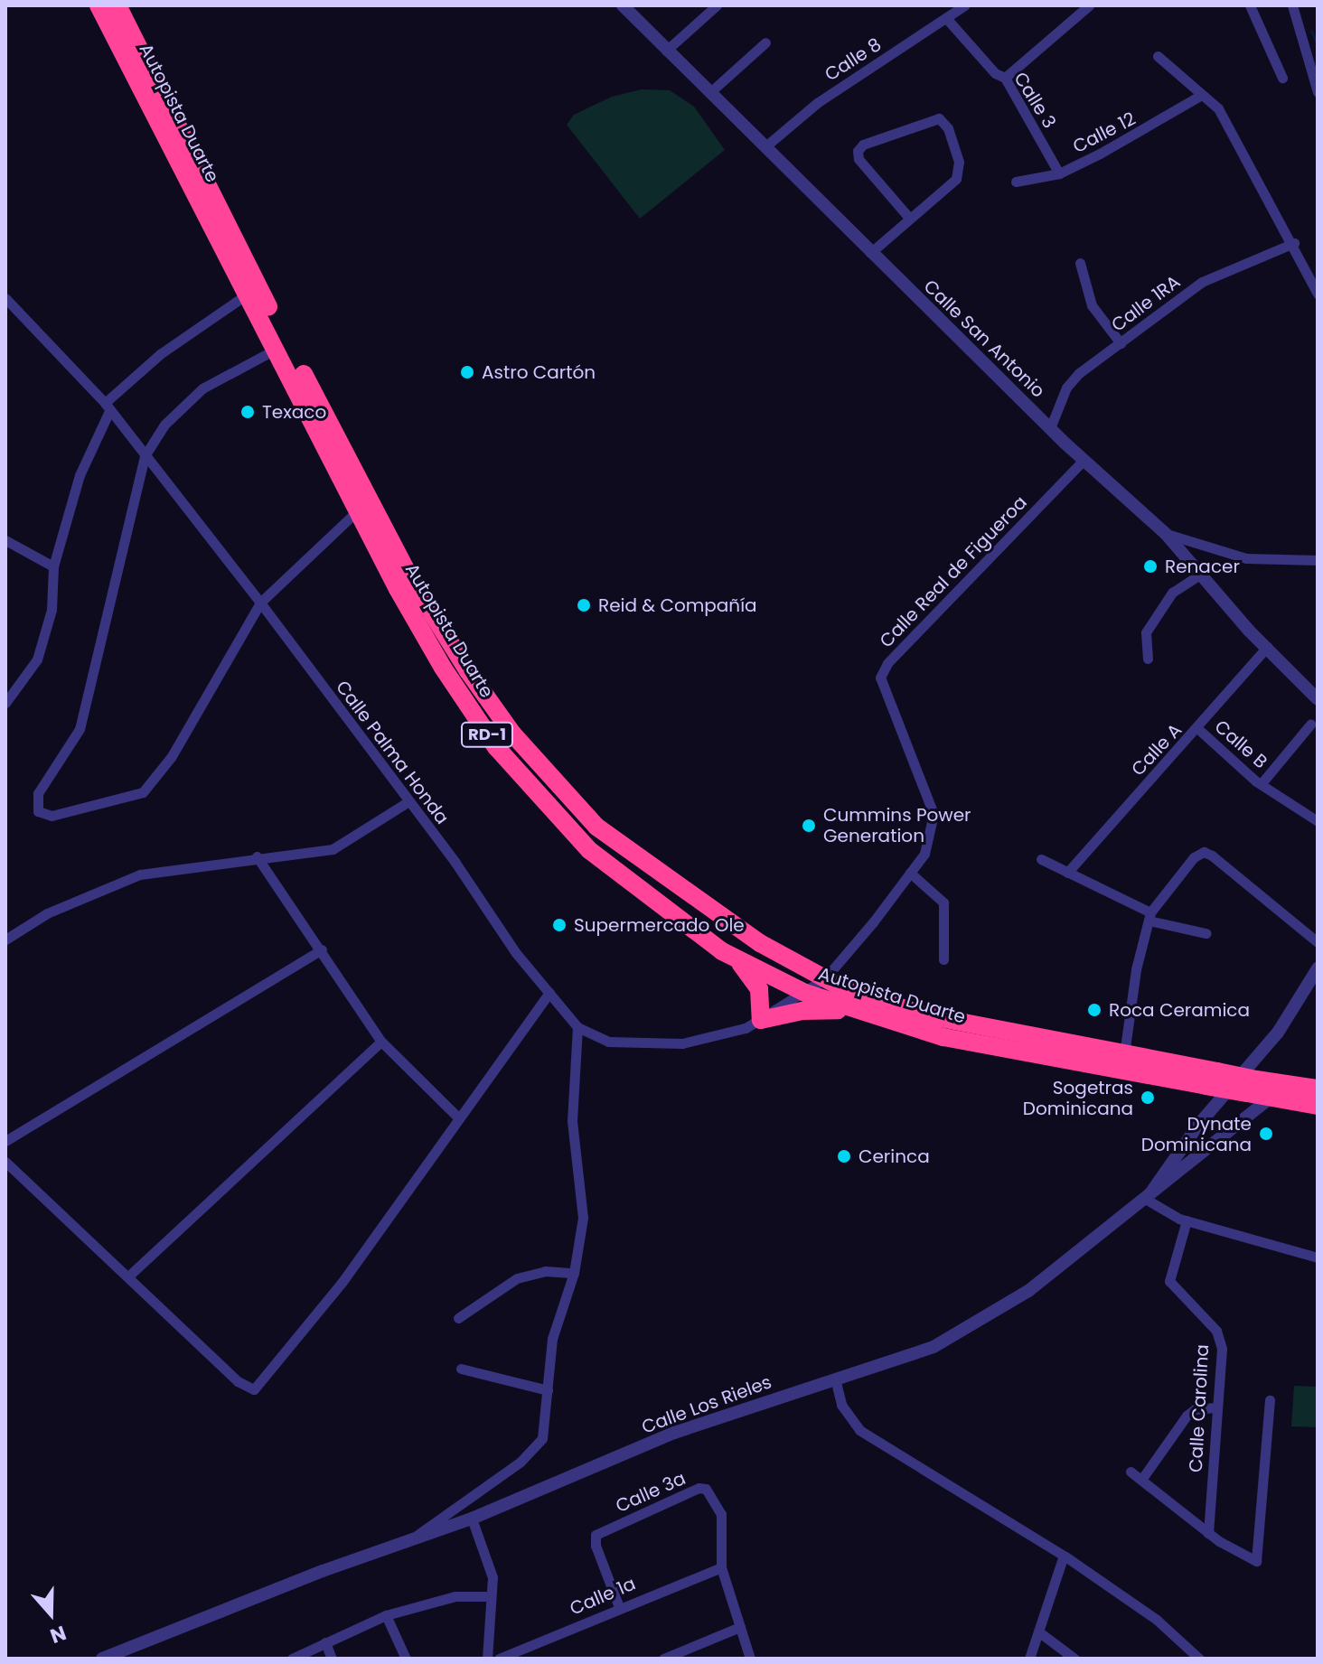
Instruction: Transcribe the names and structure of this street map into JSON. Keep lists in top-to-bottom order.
{
  "streets": {
    "highway": ["Autopista Duarte", "RD-1"],
    "street": [
      "Calle 8",
      "Calle 3",
      "Calle 12",
      "Calle 1RA",
      "Calle San Antonio",
      "Calle Real de Figueroa",
      "Calle B",
      "Calle A",
      "Calle Palma Honda",
      "Calle Los Rieles",
      "Calle Carolina",
      "Calle 3a",
      "Calle 1a"
    ]
  },
  "crossings": [
    ["Calle 8", "Calle 3"],
    ["Calle 8", "Calle San Antonio"],
    ["Calle 3", "Calle 12"],
    ["Autopista Duarte", "Calle Real de Figueroa"],
    ["Autopista Duarte", "RD-1"],
    ["Autopista Duarte", "Calle Palma Honda"],
    ["Calle 1RA", "Calle San Antonio"],
    ["Calle San Antonio", "Calle Real de Figueroa"],
    ["Calle San Antonio", "Calle A"],
    ["Calle Real de Figueroa", "Calle Palma Honda"],
    ["RD-1", "Calle Los Rieles"],
    ["Calle B", "Calle A"],
    ["Calle 3a", "Calle 1a"]
  ],
  "places": [
    "Astro Cartón",
    "Texaco",
    "Renacer",
    "Reid & Compañía",
    "Cummins Power Generation",
    "Supermercado Ole",
    "Roca Ceramica",
    "Sogetras Dominicana",
    "Dynate Dominicana",
    "Cerinca"
  ],
  "north": "bottom"
}
